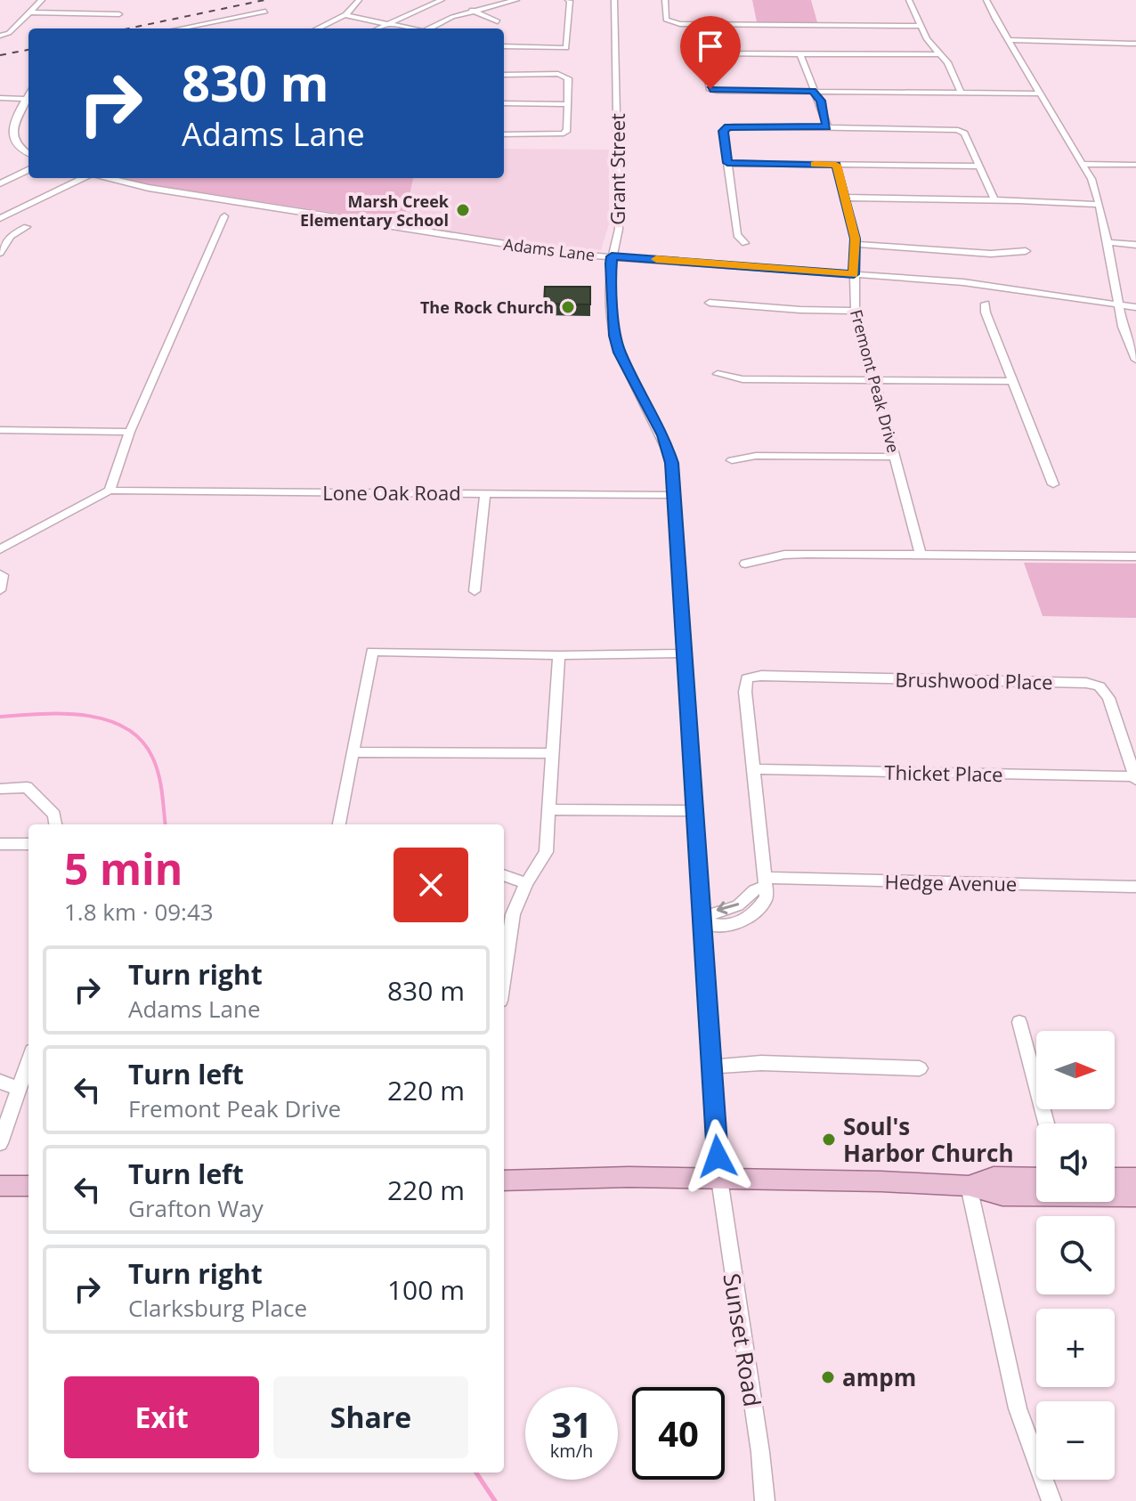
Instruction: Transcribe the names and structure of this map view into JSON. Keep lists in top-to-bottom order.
{
  "streets": {
    "street": [
      "Grant Street",
      "Adams Lane",
      "Fremont Peak Drive",
      "Lone Oak Road",
      "Brushwood Place",
      "Thicket Place",
      "Hedge Avenue",
      "Sunset Road"
    ]
  },
  "crossings": [
    ["Grant Street", "Adams Lane"],
    ["Grant Street", "Lone Oak Road"],
    ["Grant Street", "Sunset Road"],
    ["Adams Lane", "Fremont Peak Drive"],
    ["Brushwood Place", "Thicket Place"]
  ],
  "places": [
    "Marsh Creek Elementary School",
    "The Rock Church",
    "Soul's Harbor Church",
    "ampm"
  ],
  "north": "right",
  "page": {
    "turn": ["830 m", "Adams Lane"],
    "heading": ["5 min", "1.8 km · 09:43"],
    "list": [
      {
        "name": "Turn right",
        "note": "Adams Lane",
        "value": "830 m"
      },
      {
        "name": "Turn left",
        "note": "Fremont Peak Drive",
        "value": "220 m"
      },
      {
        "name": "Turn left",
        "note": "Grafton Way",
        "value": "220 m"
      },
      {
        "name": "Turn right",
        "note": "Clarksburg Place",
        "value": "100 m"
      }
    ],
    "map_buttons": ["+", "−"],
    "buttons": ["Exit", "Share"],
    "speed": "31 km/h",
    "limit": "40"
  }
}
